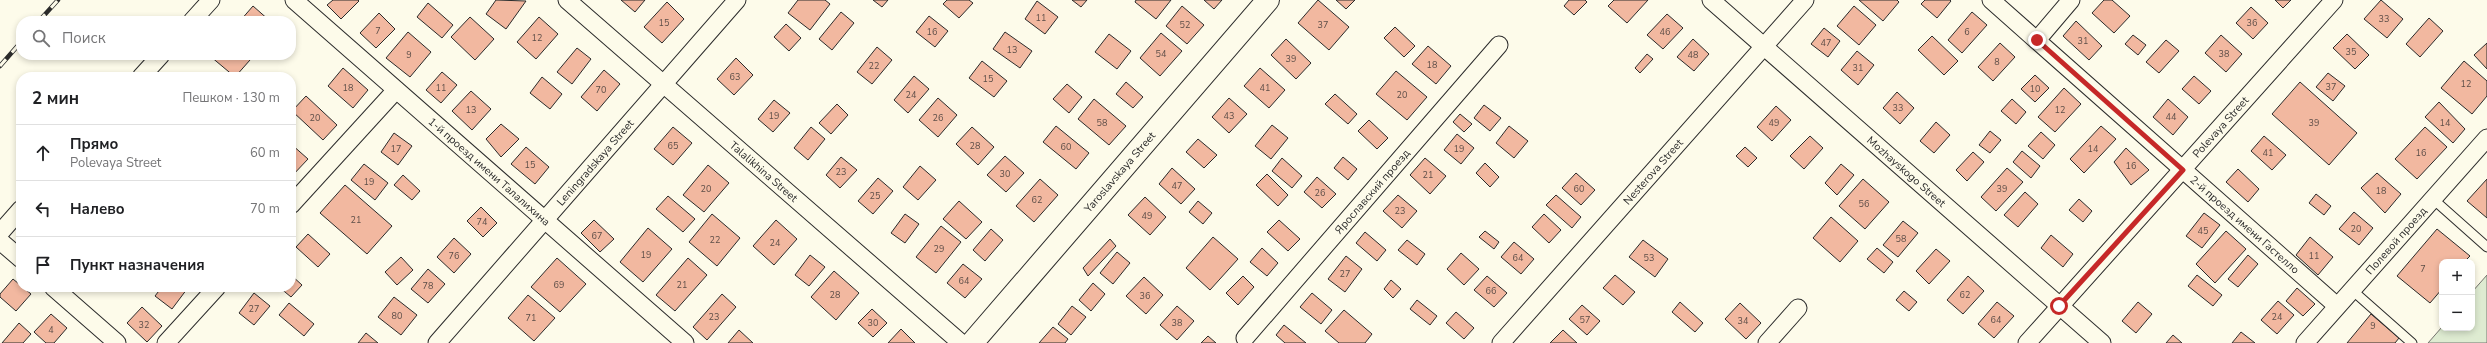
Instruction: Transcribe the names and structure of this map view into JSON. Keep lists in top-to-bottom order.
{
  "streets": {
    "street": [
      "Polevaya Street",
      "Leningradskaya Street",
      "1-й проезд имени Талалихина",
      "Yaroslavskaya Street",
      "Nesterova Street",
      "Mozhayskogo Street",
      "Talalikhina Street",
      "Ярославский проезд",
      "2-й проезд имени Гастелло",
      "Полевой проезд"
    ]
  },
  "crossings": [
    ["Polevaya Street", "Mozhayskogo Street"],
    ["Polevaya Street", "2-й проезд имени Гастелло"],
    ["Leningradskaya Street", "1-й проезд имени Талалихина"],
    ["Leningradskaya Street", "Talalikhina Street"],
    ["Nesterova Street", "Mozhayskogo Street"],
    ["2-й проезд имени Гастелло", "Полевой проезд"]
  ],
  "house_numbers": [
    "11",
    "33",
    "15",
    "36",
    "52",
    "37",
    "7",
    "16",
    "46",
    "6",
    "12",
    "31",
    "47",
    "13",
    "35",
    "54",
    "38",
    "9",
    "48",
    "39",
    "8",
    "18",
    "22",
    "31",
    "63",
    "15",
    "12",
    "37",
    "18",
    "11",
    "41",
    "10",
    "70",
    "24",
    "20",
    "33",
    "13",
    "12",
    "19",
    "43",
    "44",
    "20",
    "26",
    "58",
    "49",
    "39",
    "14",
    "65",
    "28",
    "60",
    "17",
    "19",
    "14",
    "41",
    "16",
    "15",
    "16",
    "23",
    "30",
    "21",
    "19",
    "47",
    "20",
    "60",
    "39",
    "18",
    "26",
    "25",
    "62",
    "56",
    "23",
    "49",
    "21",
    "74",
    "20",
    "45",
    "67",
    "58",
    "22",
    "24",
    "29",
    "19",
    "76",
    "11",
    "64",
    "53",
    "7",
    "27",
    "64",
    "69",
    "21",
    "78",
    "66",
    "28",
    "62",
    "36",
    "27",
    "80",
    "23",
    "24",
    "71",
    "57",
    "64",
    "34",
    "30",
    "38",
    "32",
    "9",
    "4"
  ],
  "page": {
    "search": "Поиск",
    "heading": ["2 мин", "Пешком · 130 m"],
    "list": [
      ["Прямо", "Polevaya Street", "60 m"],
      ["Налево", "70 m"],
      "Пункт назначения"
    ],
    "map_buttons": ["+", "−"]
  }
}
